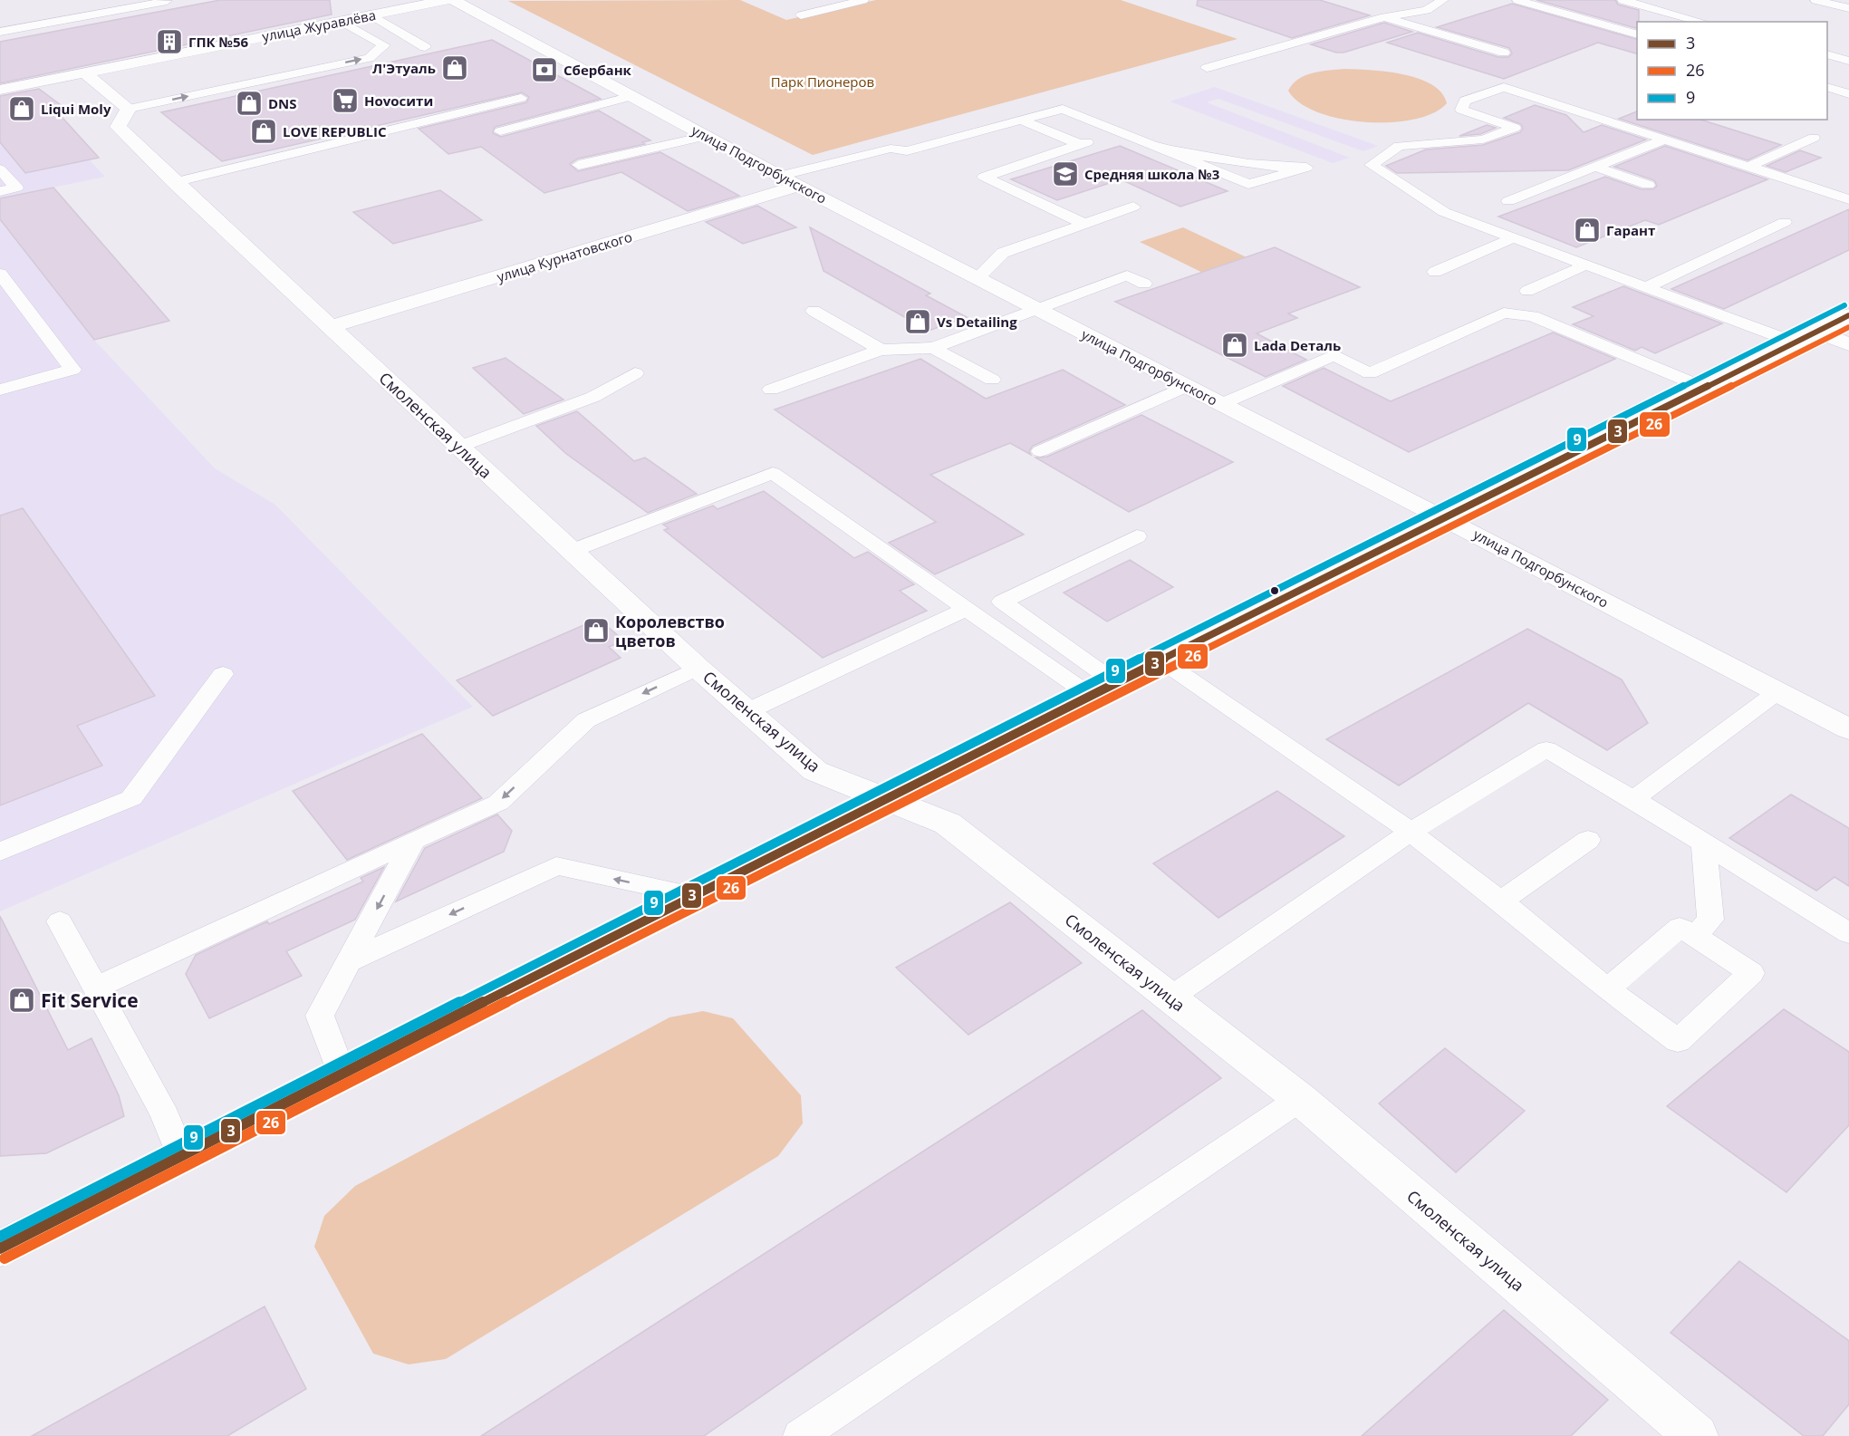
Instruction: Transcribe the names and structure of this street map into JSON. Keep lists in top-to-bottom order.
{
  "streets": {
    "street": [
      "улица Журавлёва",
      "улица Подгорбунского",
      "улица Курнатовского",
      "Смоленская улица"
    ]
  },
  "crossings": [
    ["улица Подгорбунского", "улица Курнатовского"],
    ["улица Курнатовского", "Смоленская улица"]
  ],
  "parks": ["Парк Пионеров"],
  "places": {
    "building": ["ГПК №56"],
    "shop": [
      "Л'Этуаль",
      "DNS",
      "Liqui Moly",
      "LOVE REPUBLIC",
      "Гарант",
      "Vs Detailing",
      "Lada Dеталь",
      "Королевство цветов",
      "Fit Service"
    ],
    "bank": ["Сбербанк"],
    "supermarket": ["Ноvосити"],
    "school or university": ["Средняя школа №3"]
  },
  "lines": ["transit line 9", "transit line 3", "transit line 26"],
  "legend": ["3", "26", "9"]
}
